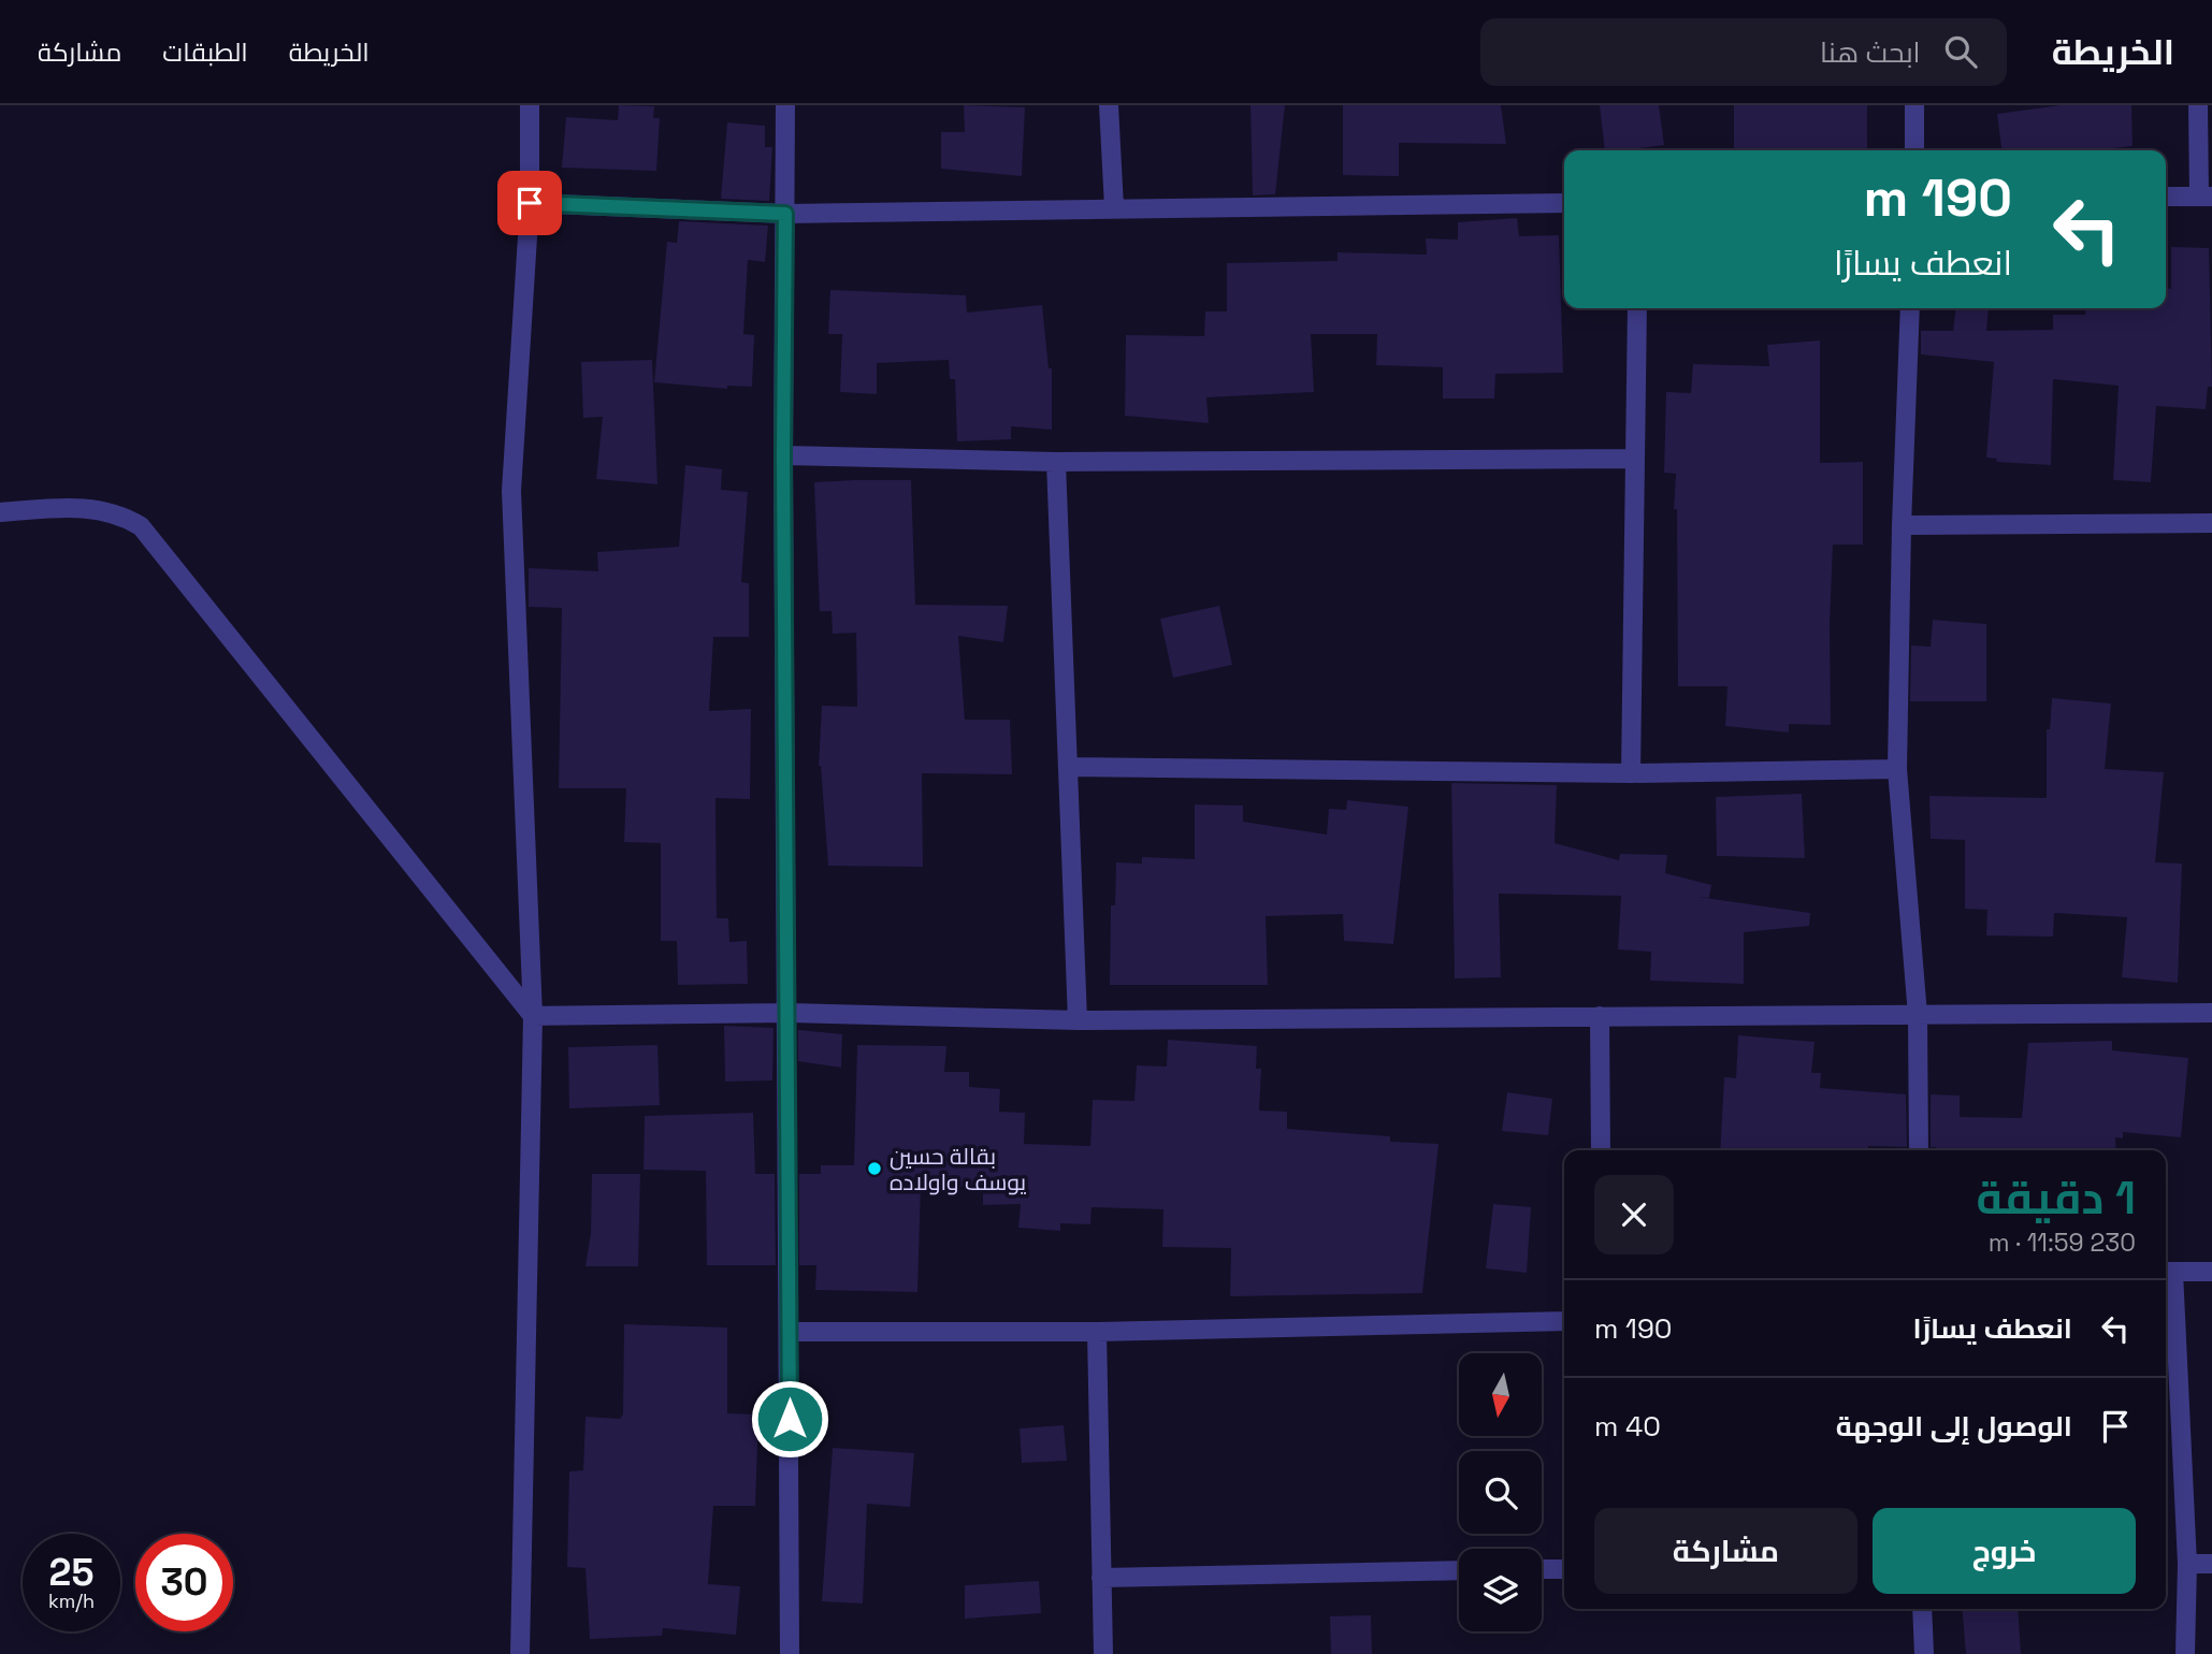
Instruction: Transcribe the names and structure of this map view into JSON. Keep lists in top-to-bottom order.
{
  "places": ["بقالة حسين يوسف واولاده"],
  "north": "bottom",
  "page": {
    "header": "الخريطة",
    "search": "ابحث هنا",
    "nav": ["الخريطة", "الطبقات", "مشاركة"],
    "turn": ["190 m", "انعطف يسارًا"],
    "heading": ["1 دقيقة", "230 m · 11:59"],
    "list": [
      {
        "name": "انعطف يسارًا",
        "value": "190 m"
      },
      {
        "name": "الوصول إلى الوجهة",
        "value": "40 m"
      }
    ],
    "buttons": ["خروج", "مشاركة"],
    "speed": "25 km/h",
    "limit": "30"
  }
}
